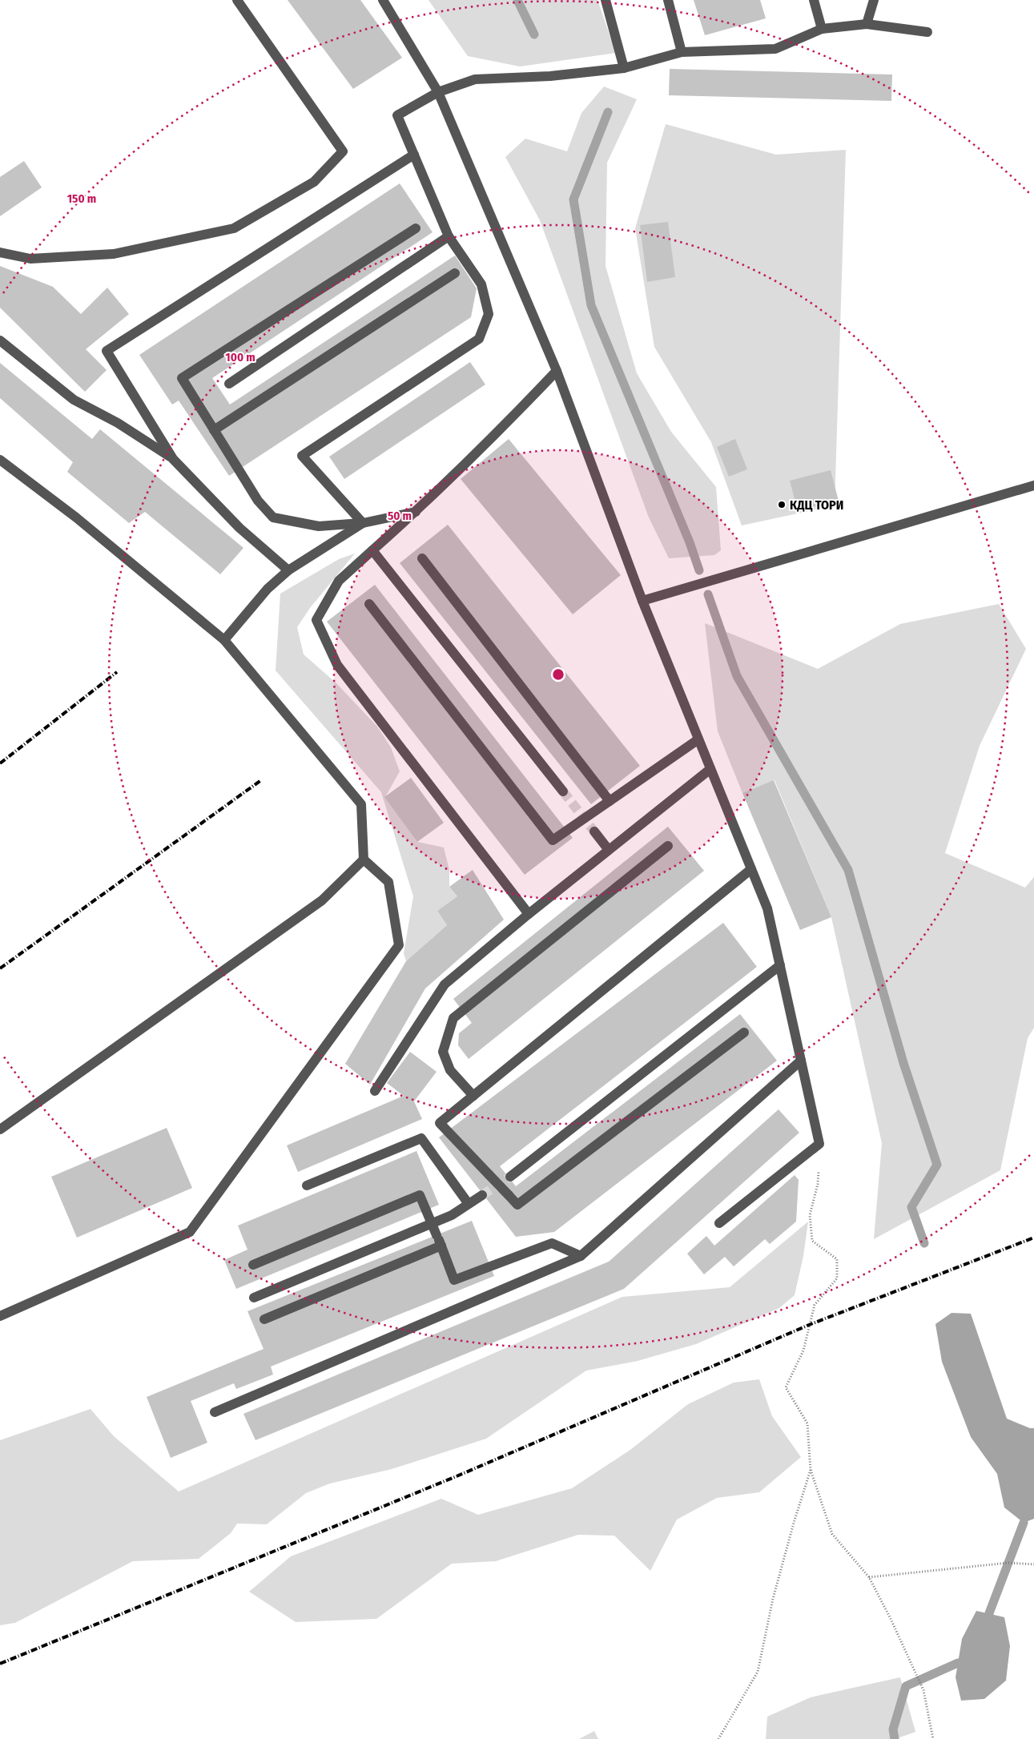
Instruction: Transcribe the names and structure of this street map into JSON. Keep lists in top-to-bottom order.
{
  "places": ["КДЦ ТОРИ"],
  "rings": ["150 m", "100 m", "50 m"]
}
